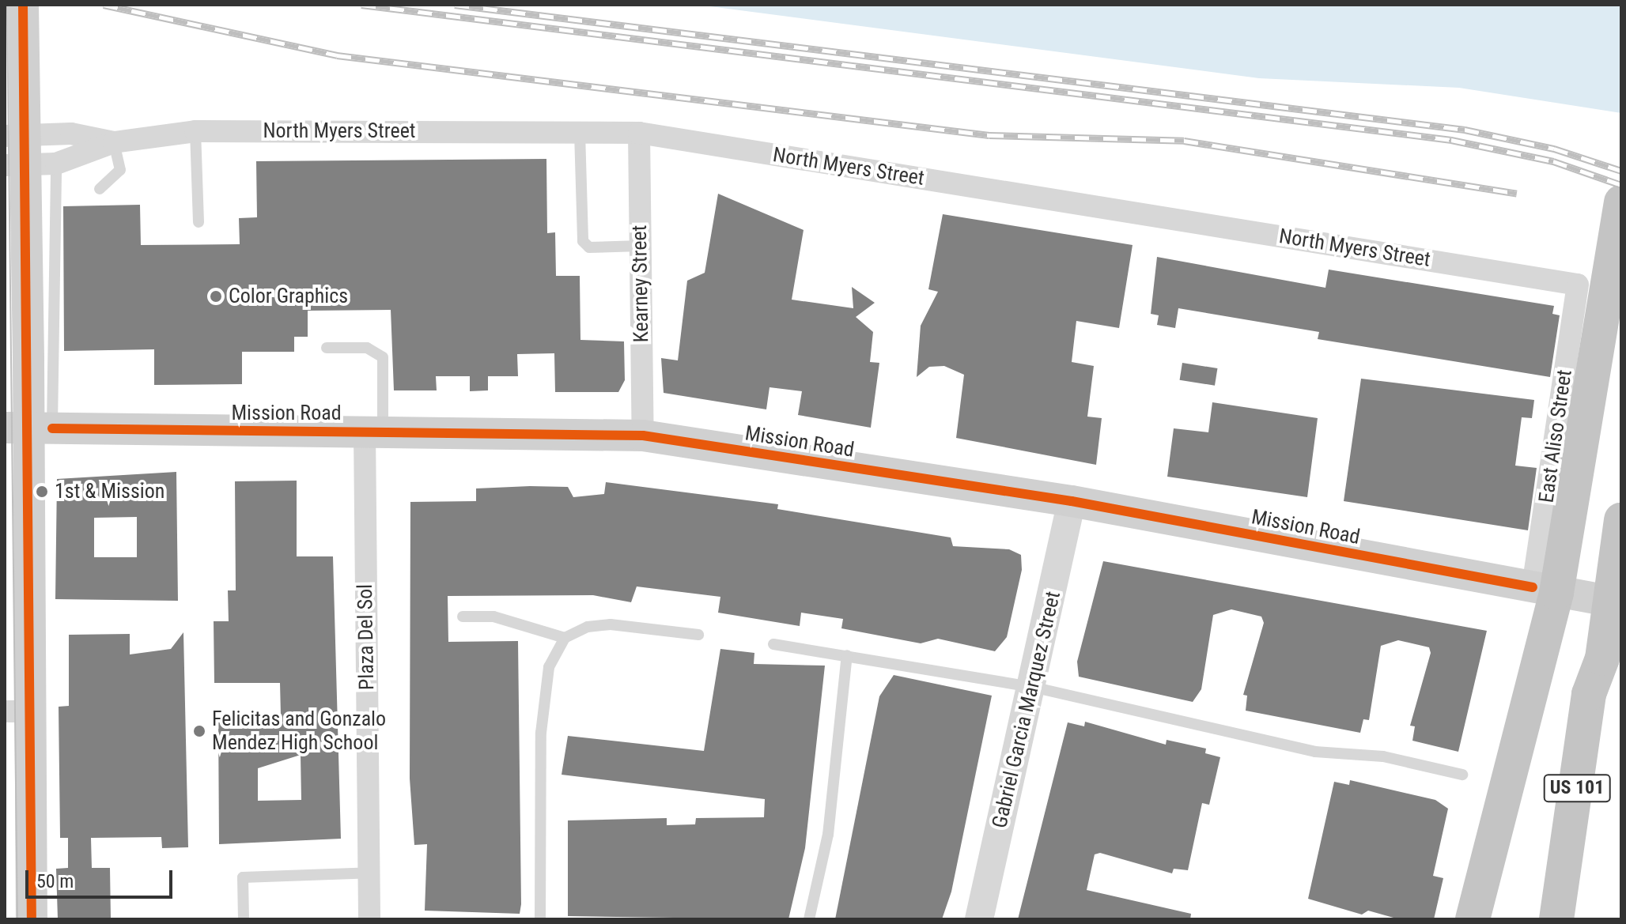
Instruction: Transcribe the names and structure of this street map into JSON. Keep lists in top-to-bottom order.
{
  "streets": {
    "highway": ["US 101"],
    "main road": ["Mission Road"],
    "street": [
      "North Myers Street",
      "Kearney Street",
      "East Aliso Street",
      "Plaza Del Sol",
      "Gabriel Garcia Marquez Street"
    ]
  },
  "crossings": [
    ["North Myers Street", "Kearney Street"],
    ["North Myers Street", "East Aliso Street"],
    ["Kearney Street", "Mission Road"],
    ["Mission Road", "East Aliso Street"],
    ["Mission Road", "Plaza Del Sol"],
    ["Mission Road", "Gabriel Garcia Marquez Street"]
  ],
  "places": ["Color Graphics", "1st & Mission", "Felicitas and Gonzalo Mendez High School"],
  "scale_bar": "50 m"
}
